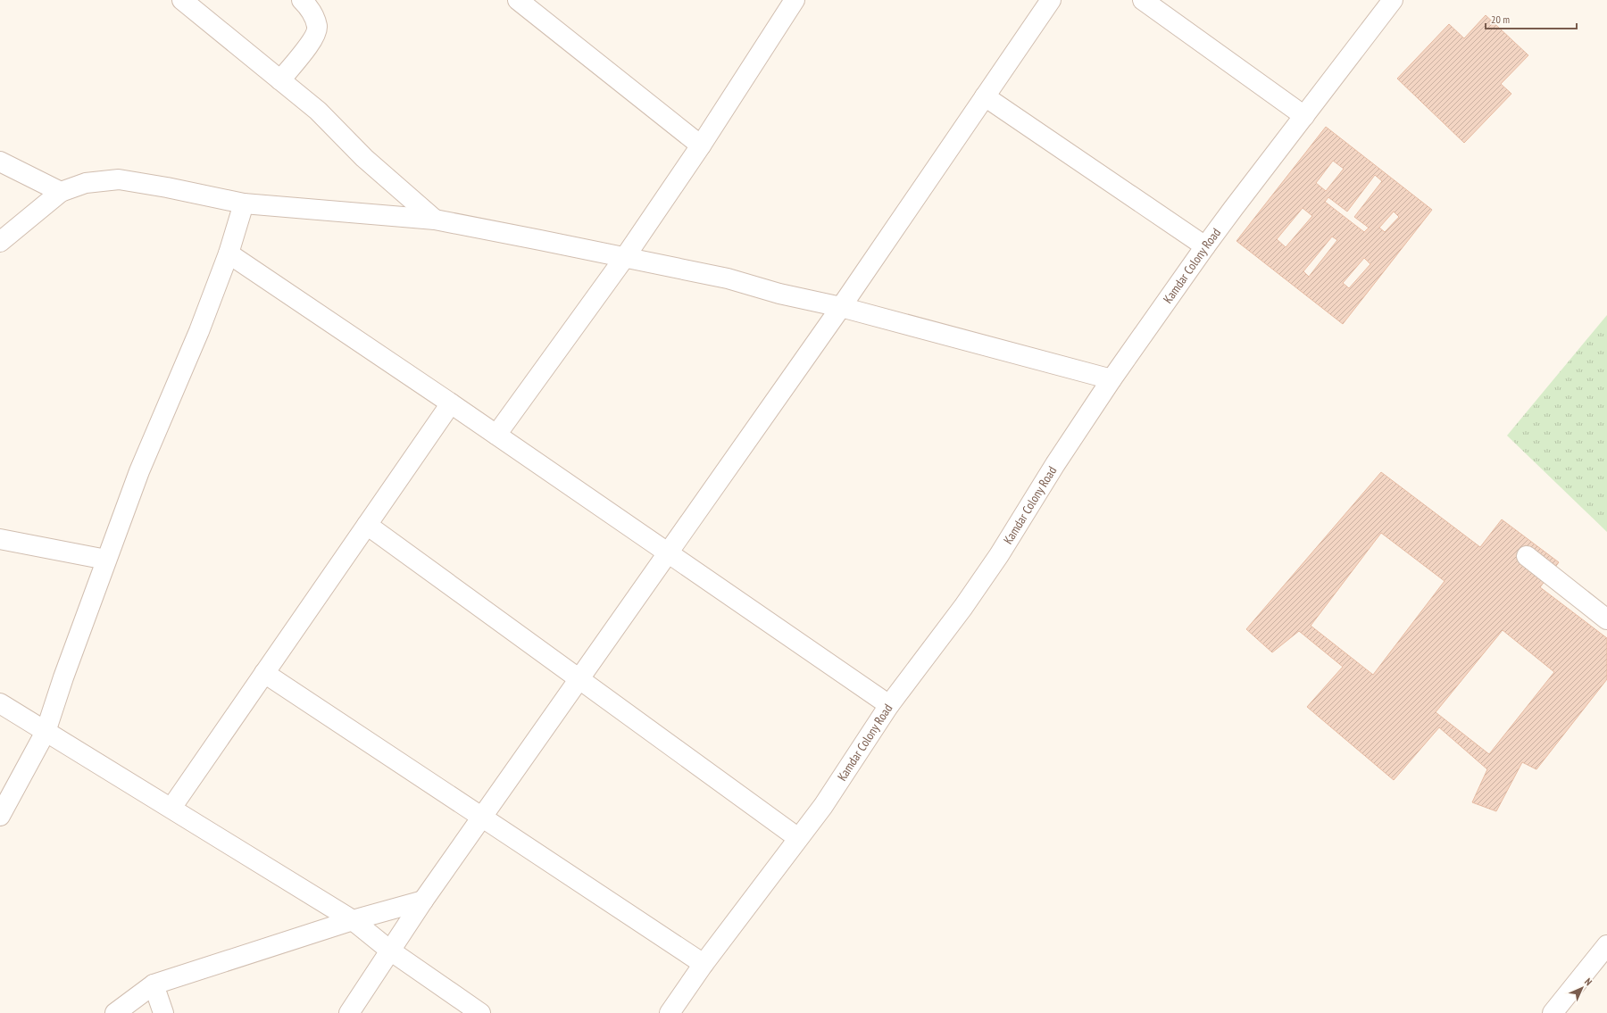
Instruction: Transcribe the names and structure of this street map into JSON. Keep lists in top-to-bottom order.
{
  "streets": {
    "street": ["Kamdar Colony Road"]
  },
  "scale_bar": "20 m",
  "north": "top right"
}
